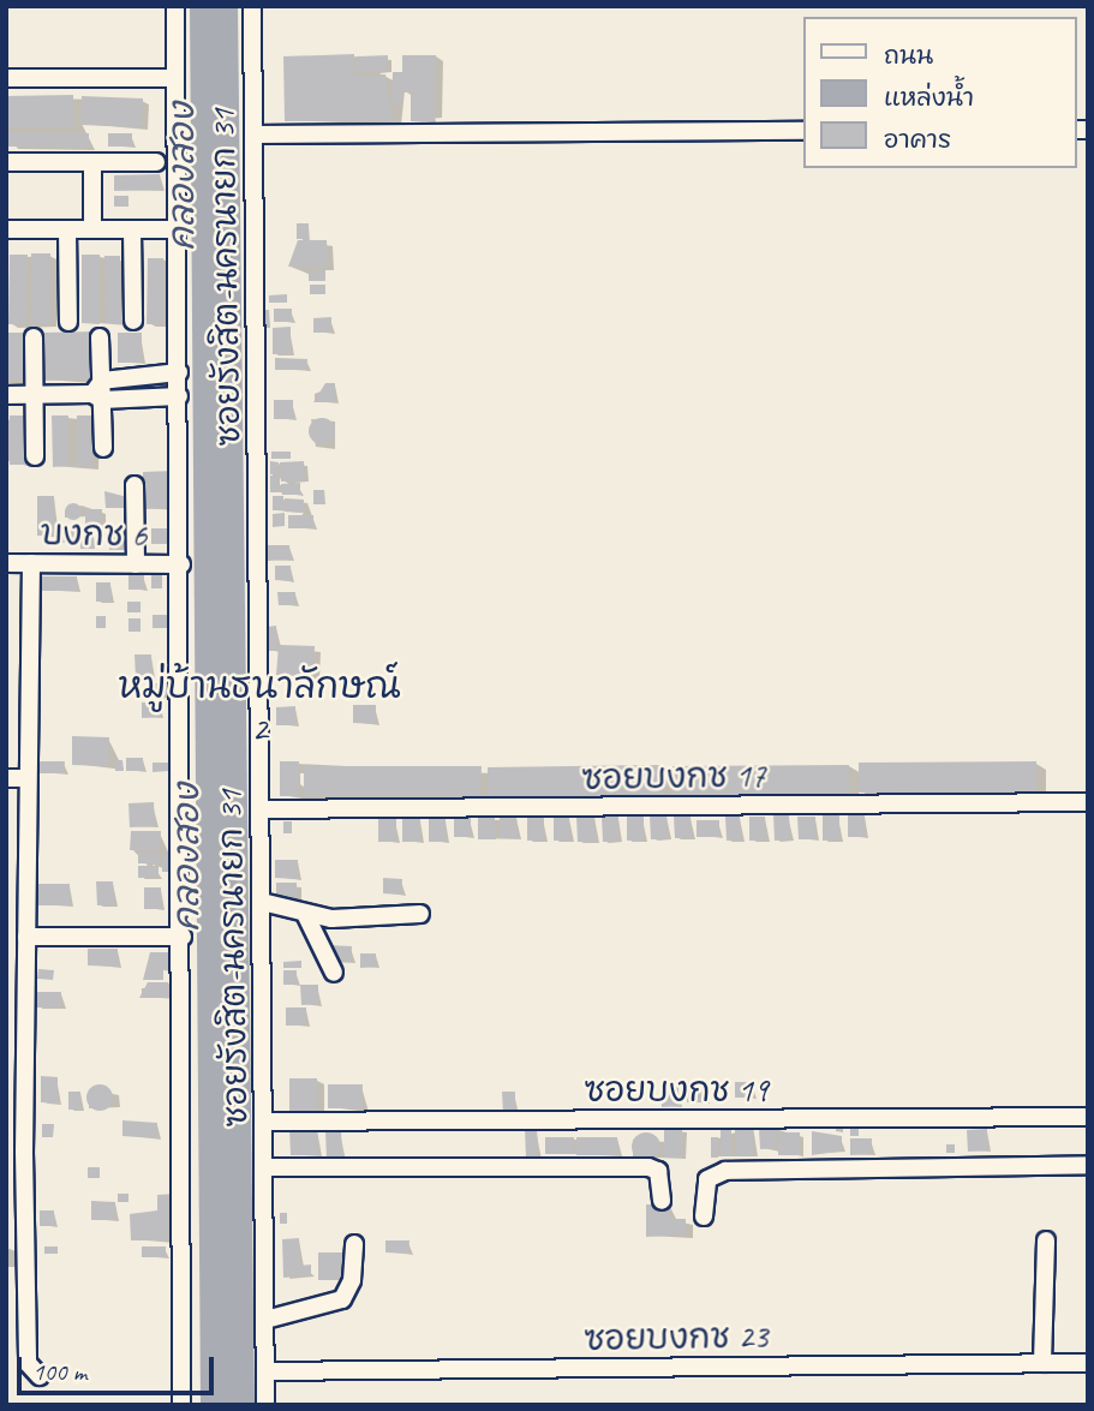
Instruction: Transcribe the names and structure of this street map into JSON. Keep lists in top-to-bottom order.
{
  "streets": {
    "street": [
      "ซอยรังสิต-นครนายก 31",
      "บงกช 6",
      "ซอยบงกช 17",
      "ซอยบงกช 19",
      "ซอยบงกช 23"
    ]
  },
  "crossings": [
    ["ซอยรังสิต-นครนายก 31", "ซอยบงกช 17"],
    ["ซอยรังสิต-นครนายก 31", "ซอยบงกช 19"],
    ["ซอยรังสิต-นครนายก 31", "ซอยบงกช 23"]
  ],
  "districts": ["หมู่บ้านธนาลักษณ์ 2"],
  "water": ["คลองสอง"],
  "legend": ["ถนน", "แหล่งน้ำ", "อาคาร"],
  "scale_bar": "100 m"
}
